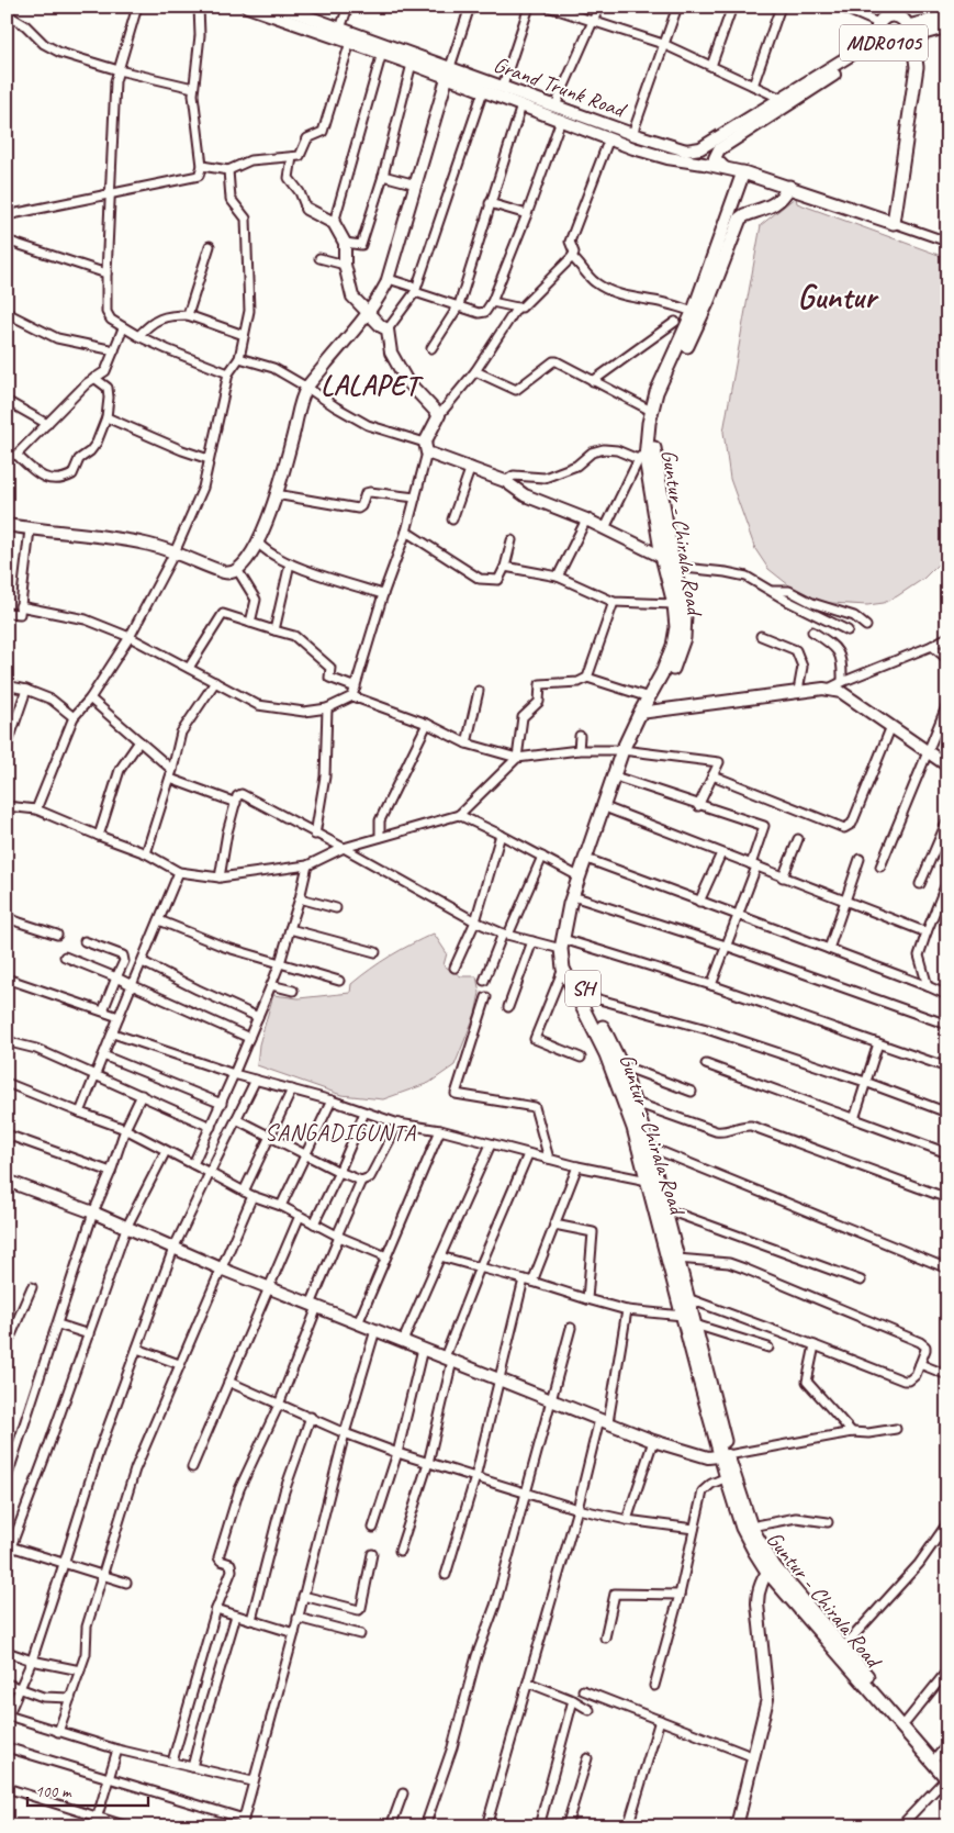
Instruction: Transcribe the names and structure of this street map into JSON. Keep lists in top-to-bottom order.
{
  "streets": {
    "main road": ["MDR0105", "Guntur - Chirala Road", "SH"],
    "street": ["Grand Trunk Road"]
  },
  "crossings": [
    ["MDR0105", "Grand Trunk Road"],
    ["MDR0105", "Guntur - Chirala Road"]
  ],
  "districts": ["Guntur", "LALAPET", "SANGADIGUNTA"],
  "scale_bar": "100 m"
}
